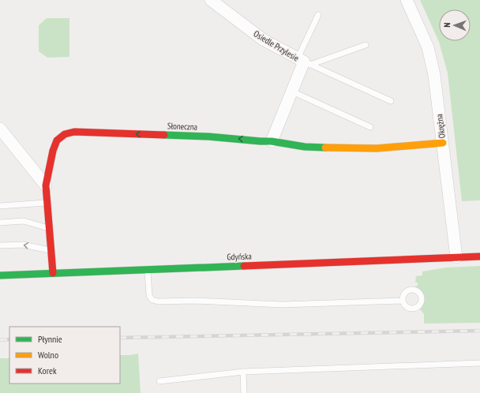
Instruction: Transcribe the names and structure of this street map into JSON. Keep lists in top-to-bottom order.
{
  "streets": {
    "street": [
      "Osiedle Przylesie",
      "Słoneczna",
      "Okrężna",
      "Gdyńska"
    ]
  },
  "crossings": [
    ["Osiedle Przylesie", "Słoneczna"],
    ["Słoneczna", "Okrężna"],
    ["Słoneczna", "Gdyńska"],
    ["Okrężna", "Gdyńska"]
  ],
  "one_way": ["Słoneczna"],
  "legend": ["Płynnie", "Wolno", "Korek"],
  "north": "left"
}
